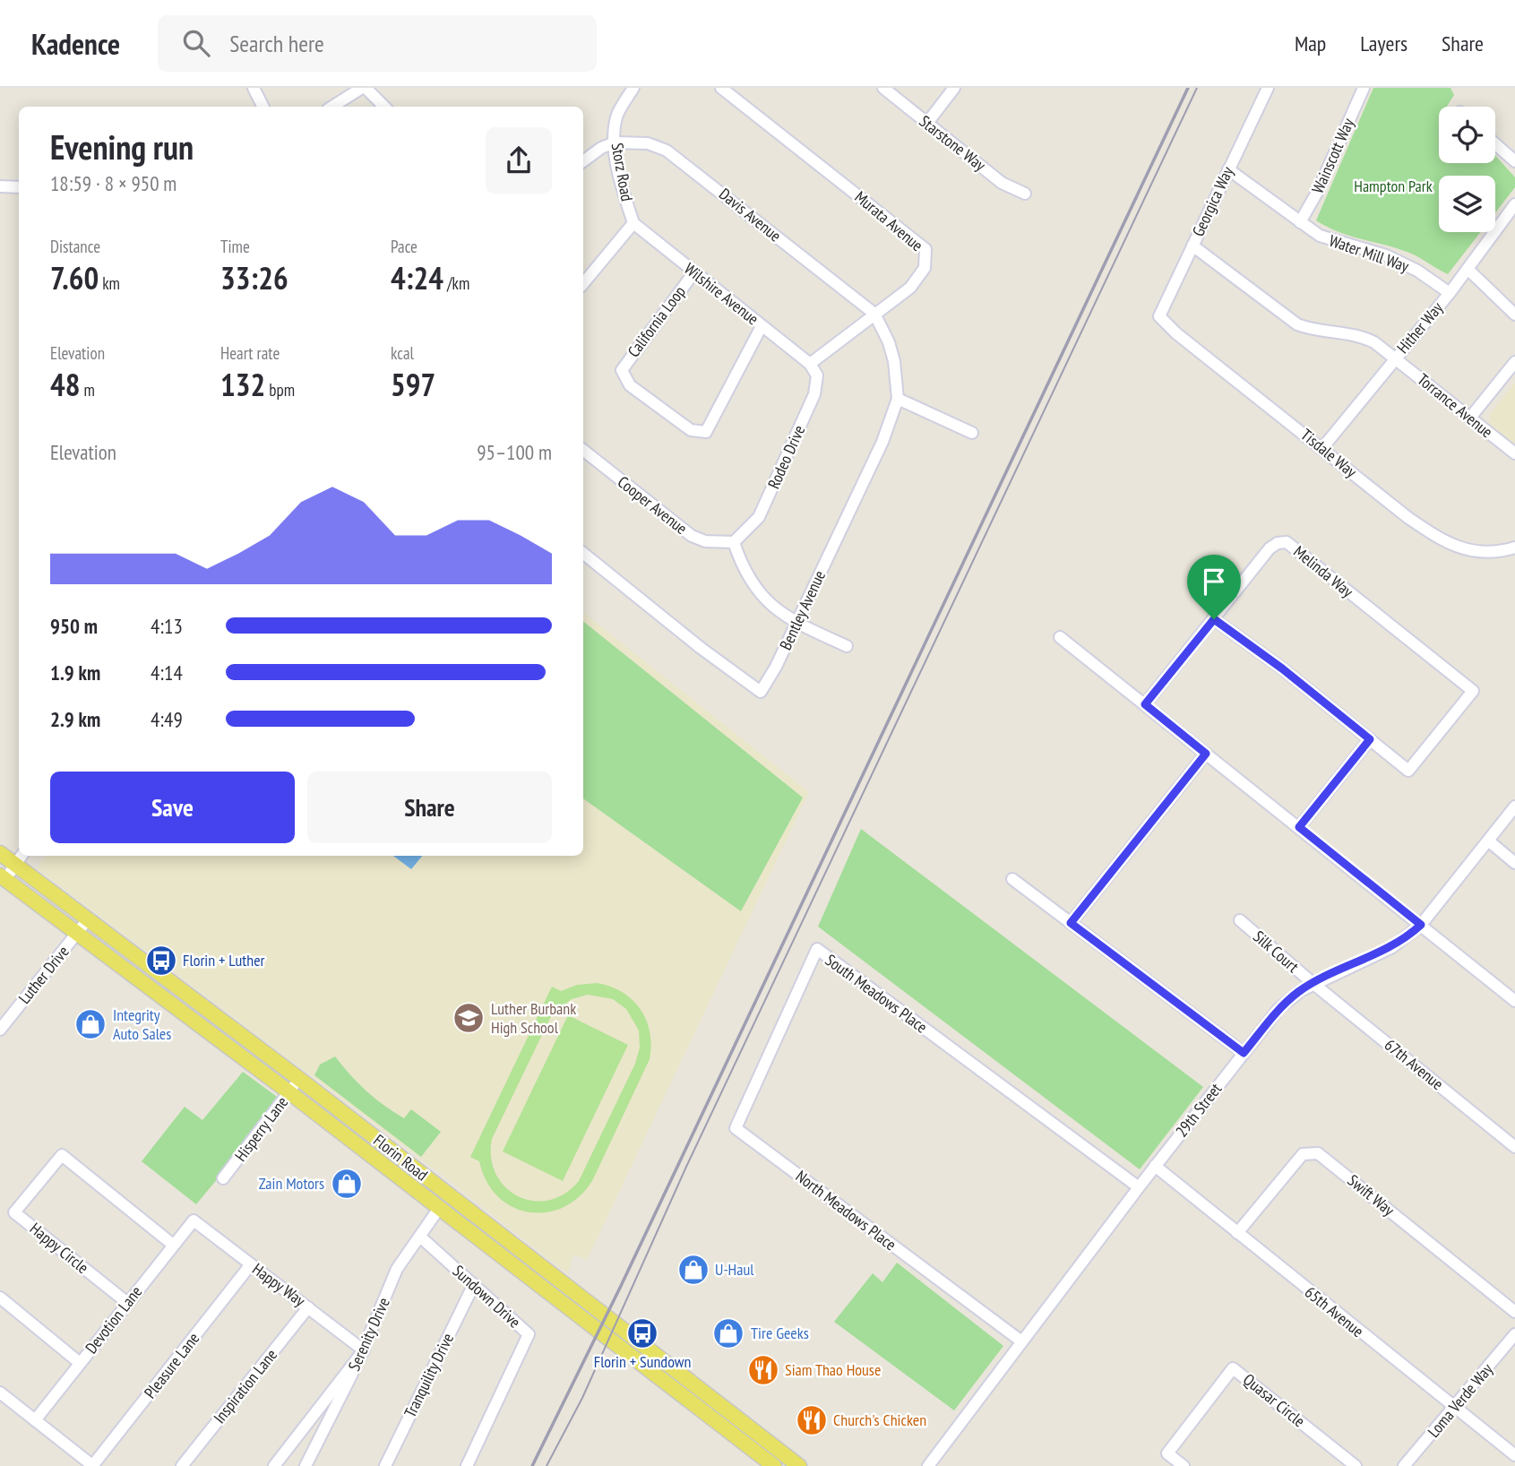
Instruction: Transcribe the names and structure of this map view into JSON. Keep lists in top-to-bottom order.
{
  "streets": {
    "main road": ["Florin Road"],
    "street": [
      "Starstone Way",
      "Wainscott Way",
      "Storz Road",
      "Georgica Way",
      "Davis Avenue",
      "Murata Avenue",
      "Water Mill Way",
      "Wilshire Avenue",
      "California Loop",
      "Hither Way",
      "Torrance Avenue",
      "Tisdale Way",
      "Rodeo Drive",
      "Cooper Avenue",
      "Melinda Way",
      "Bentley Avenue",
      "Silk Court",
      "Luther Drive",
      "South Meadows Place",
      "67th Avenue",
      "29th Street",
      "Hisperry Lane",
      "Swift Way",
      "North Meadows Place",
      "Happy Circle",
      "Happy Way",
      "Sundown Drive",
      "65th Avenue",
      "Devotion Lane",
      "Serenity Drive",
      "Pleasure Lane",
      "Tranquility Drive",
      "Inspiration Lane",
      "Quasar Circle",
      "Loma Verde Way"
    ]
  },
  "crossings": [
    ["Wainscott Way", "Water Mill Way"],
    ["Storz Road", "Davis Avenue"],
    ["Storz Road", "Wilshire Avenue"],
    ["Georgica Way", "Water Mill Way"],
    ["Georgica Way", "Torrance Avenue"],
    ["Georgica Way", "Tisdale Way"],
    ["Davis Avenue", "Murata Avenue"],
    ["Davis Avenue", "Bentley Avenue"],
    ["Murata Avenue", "Wilshire Avenue"],
    ["Murata Avenue", "Rodeo Drive"],
    ["Murata Avenue", "Bentley Avenue"],
    ["Water Mill Way", "Hither Way"],
    ["Wilshire Avenue", "California Loop"],
    ["Wilshire Avenue", "Rodeo Drive"],
    ["Hither Way", "Torrance Avenue"],
    ["Hither Way", "Tisdale Way"],
    ["Rodeo Drive", "Cooper Avenue"],
    ["Silk Court", "67th Avenue"],
    ["Silk Court", "29th Street"],
    ["Luther Drive", "Florin Road"],
    ["South Meadows Place", "29th Street"],
    ["South Meadows Place", "North Meadows Place"],
    ["67th Avenue", "29th Street"],
    ["29th Street", "North Meadows Place"],
    ["29th Street", "65th Avenue"],
    ["Hisperry Lane", "Florin Road"],
    ["Florin Road", "Serenity Drive"],
    ["Swift Way", "65th Avenue"],
    ["Happy Circle", "Devotion Lane"],
    ["Happy Way", "Devotion Lane"],
    ["Happy Way", "Serenity Drive"],
    ["Happy Way", "Pleasure Lane"],
    ["Happy Way", "Inspiration Lane"],
    ["Sundown Drive", "Serenity Drive"],
    ["Sundown Drive", "Tranquility Drive"],
    ["65th Avenue", "Loma Verde Way"]
  ],
  "parks": ["Hampton Park"],
  "places": {
    "bus stop": ["Florin + Luther", "Florin + Sundown"],
    "school or university": ["Luther Burbank High School"],
    "shop": [
      "Integrity Auto Sales",
      "Zain Motors",
      "U-Haul",
      "Tire Geeks"
    ],
    "restaurant": ["Siam Thao House", "Church's Chicken"]
  },
  "page": {
    "header": "Kadence",
    "search": "Search here",
    "nav": ["Map", "Layers", "Share"],
    "heading": ["Evening run", "18:59 · 8 × 950 m"],
    "stats": [
      ["Distance", "7.60 km"],
      ["Time", "33:26"],
      ["Pace", "4:24 /km"],
      ["Elevation", "48 m"],
      ["Heart rate", "132 bpm"],
      ["kcal", "597"]
    ],
    "chart": ["Elevation", "95–100 m"],
    "list": [
      {
        "name": "950 m",
        "note": "4:13"
      },
      {
        "name": "1.9 km",
        "note": "4:14"
      },
      {
        "name": "2.9 km",
        "note": "4:49"
      }
    ],
    "buttons": ["Save", "Share"]
  }
}
